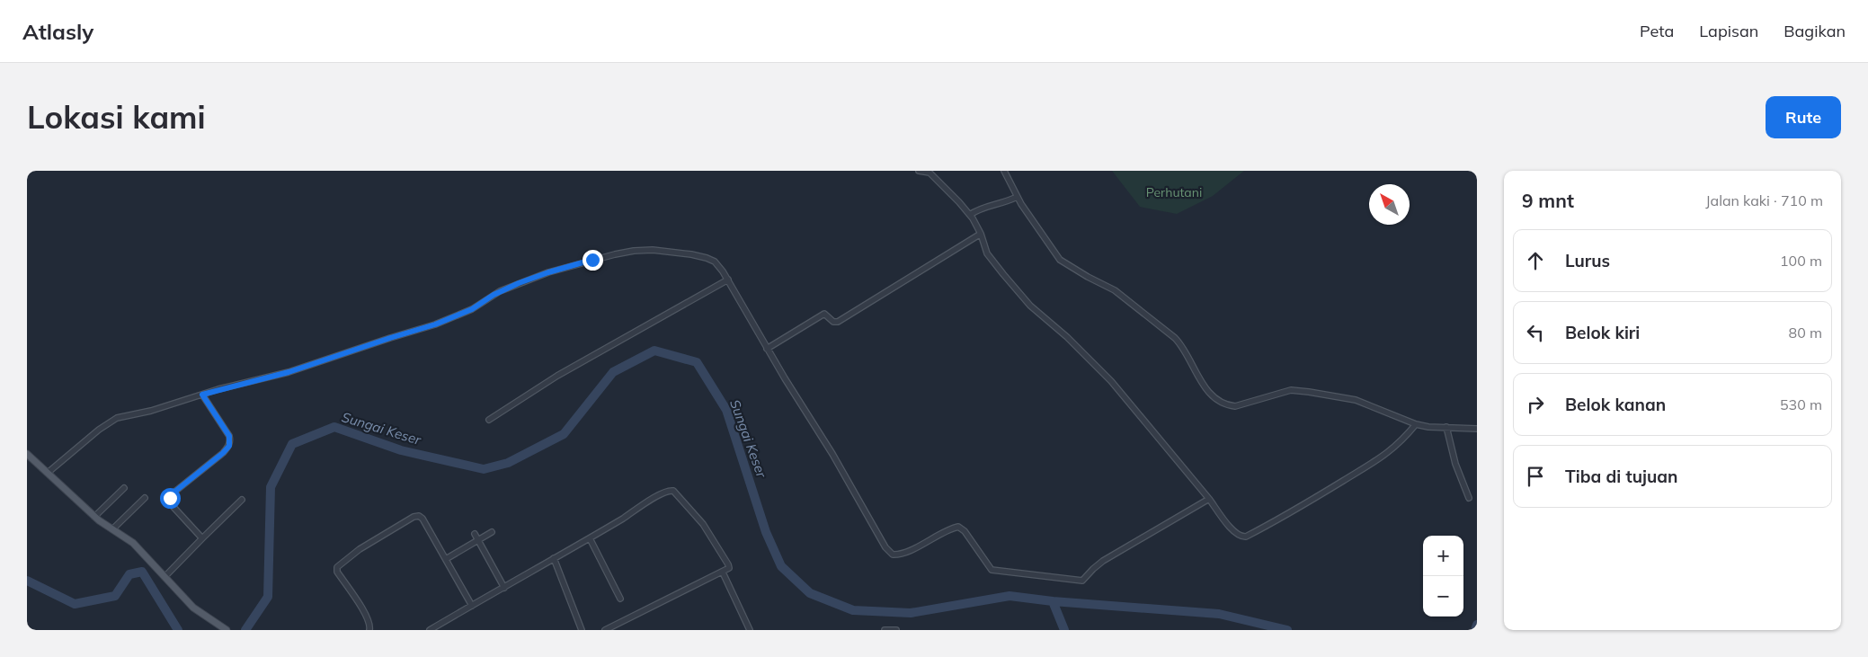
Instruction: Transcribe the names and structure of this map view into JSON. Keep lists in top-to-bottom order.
{
  "water": ["Sungai Keser"],
  "parks": ["Perhutani"],
  "north": "top left",
  "page": {
    "header": "Atlasly",
    "nav": ["Peta", "Lapisan", "Bagikan"],
    "buttons": "Rute",
    "title": "Lokasi kami",
    "heading": ["9 mnt", "Jalan kaki · 710 m"],
    "list": [
      ["Lurus", "100 m"],
      ["Belok kiri", "80 m"],
      ["Belok kanan", "530 m"],
      "Tiba di tujuan"
    ],
    "map_buttons": ["+", "−"]
  }
}
